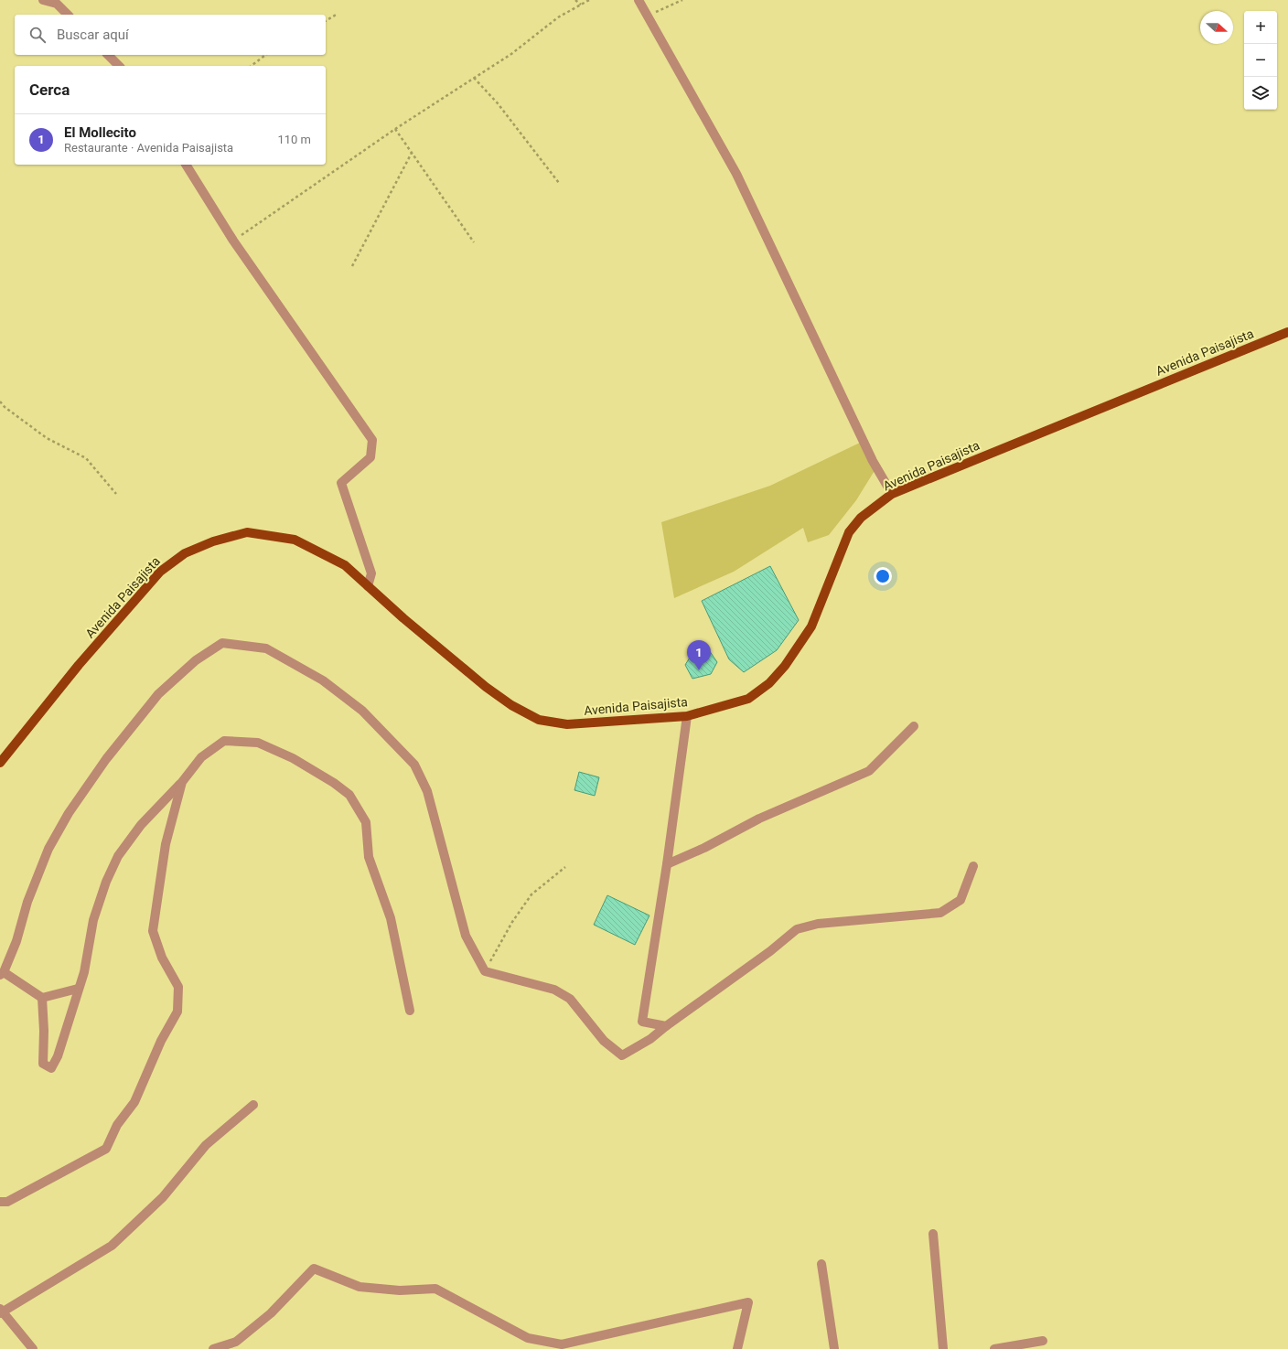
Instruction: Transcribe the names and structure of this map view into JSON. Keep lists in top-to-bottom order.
{
  "streets": {
    "main road": ["Avenida Paisajista"]
  },
  "north": "right",
  "page": {
    "map_buttons": ["+", "−"],
    "search": "Buscar aquí",
    "heading": "Cerca",
    "list": [
      {
        "mark": "1",
        "name": "El Mollecito",
        "note": "Restaurante · Avenida Paisajista",
        "value": "110 m"
      }
    ],
    "pins": "1"
  }
}
